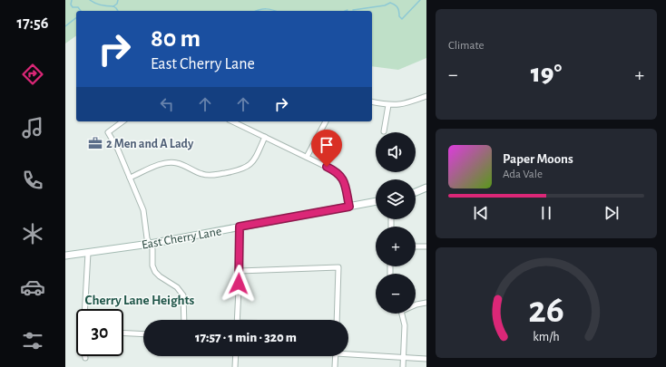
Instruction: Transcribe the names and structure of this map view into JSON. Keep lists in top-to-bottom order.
{
  "streets": {
    "street": ["East Cherry Lane"]
  },
  "districts": ["Cherry Lane Heights"],
  "places": {
    "office": ["2 Men and A Lady"]
  },
  "page": {
    "tabs": "17:56",
    "tile": "Climate",
    "turn": ["80 m", "East Cherry Lane"],
    "heat": ["−", "19°", "+"],
    "map_buttons": ["+", "−"],
    "song": ["Paper Moons", "Ada Vale"],
    "limit": "30",
    "trip": "17:57 · 1 min · 320 m",
    "gauge": ["26", "km/h"]
  }
}
